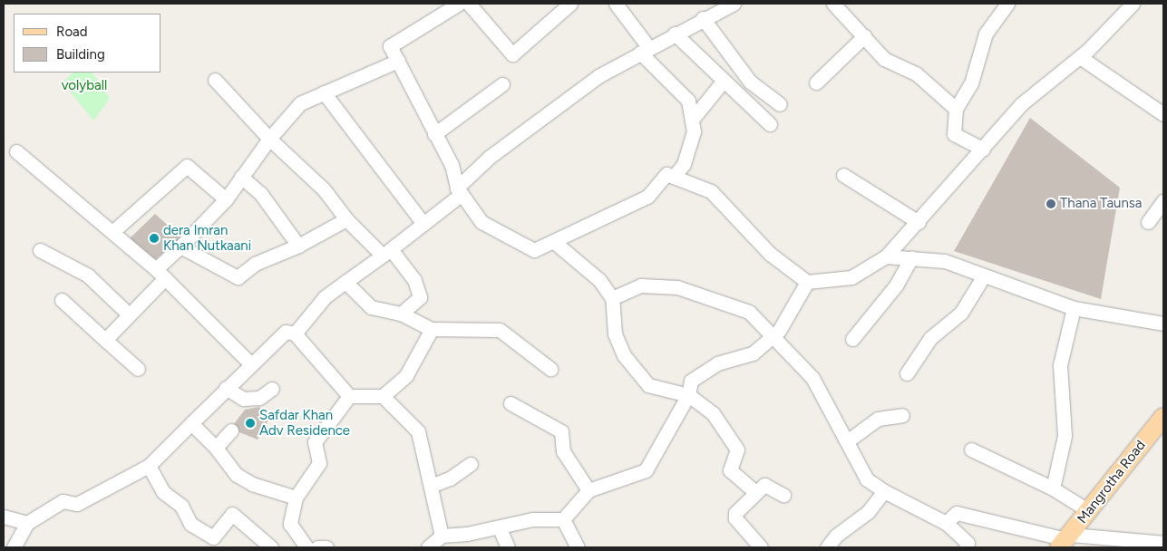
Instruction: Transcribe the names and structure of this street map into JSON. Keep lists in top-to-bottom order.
{
  "streets": {
    "main road": ["Mangrotha Road"]
  },
  "parks": ["volyball"],
  "places": ["Thana Taunsa", "dera Imran Khan Nutkaani", "Safdar Khan Adv Residence"],
  "legend": ["Road", "Building"]
}
